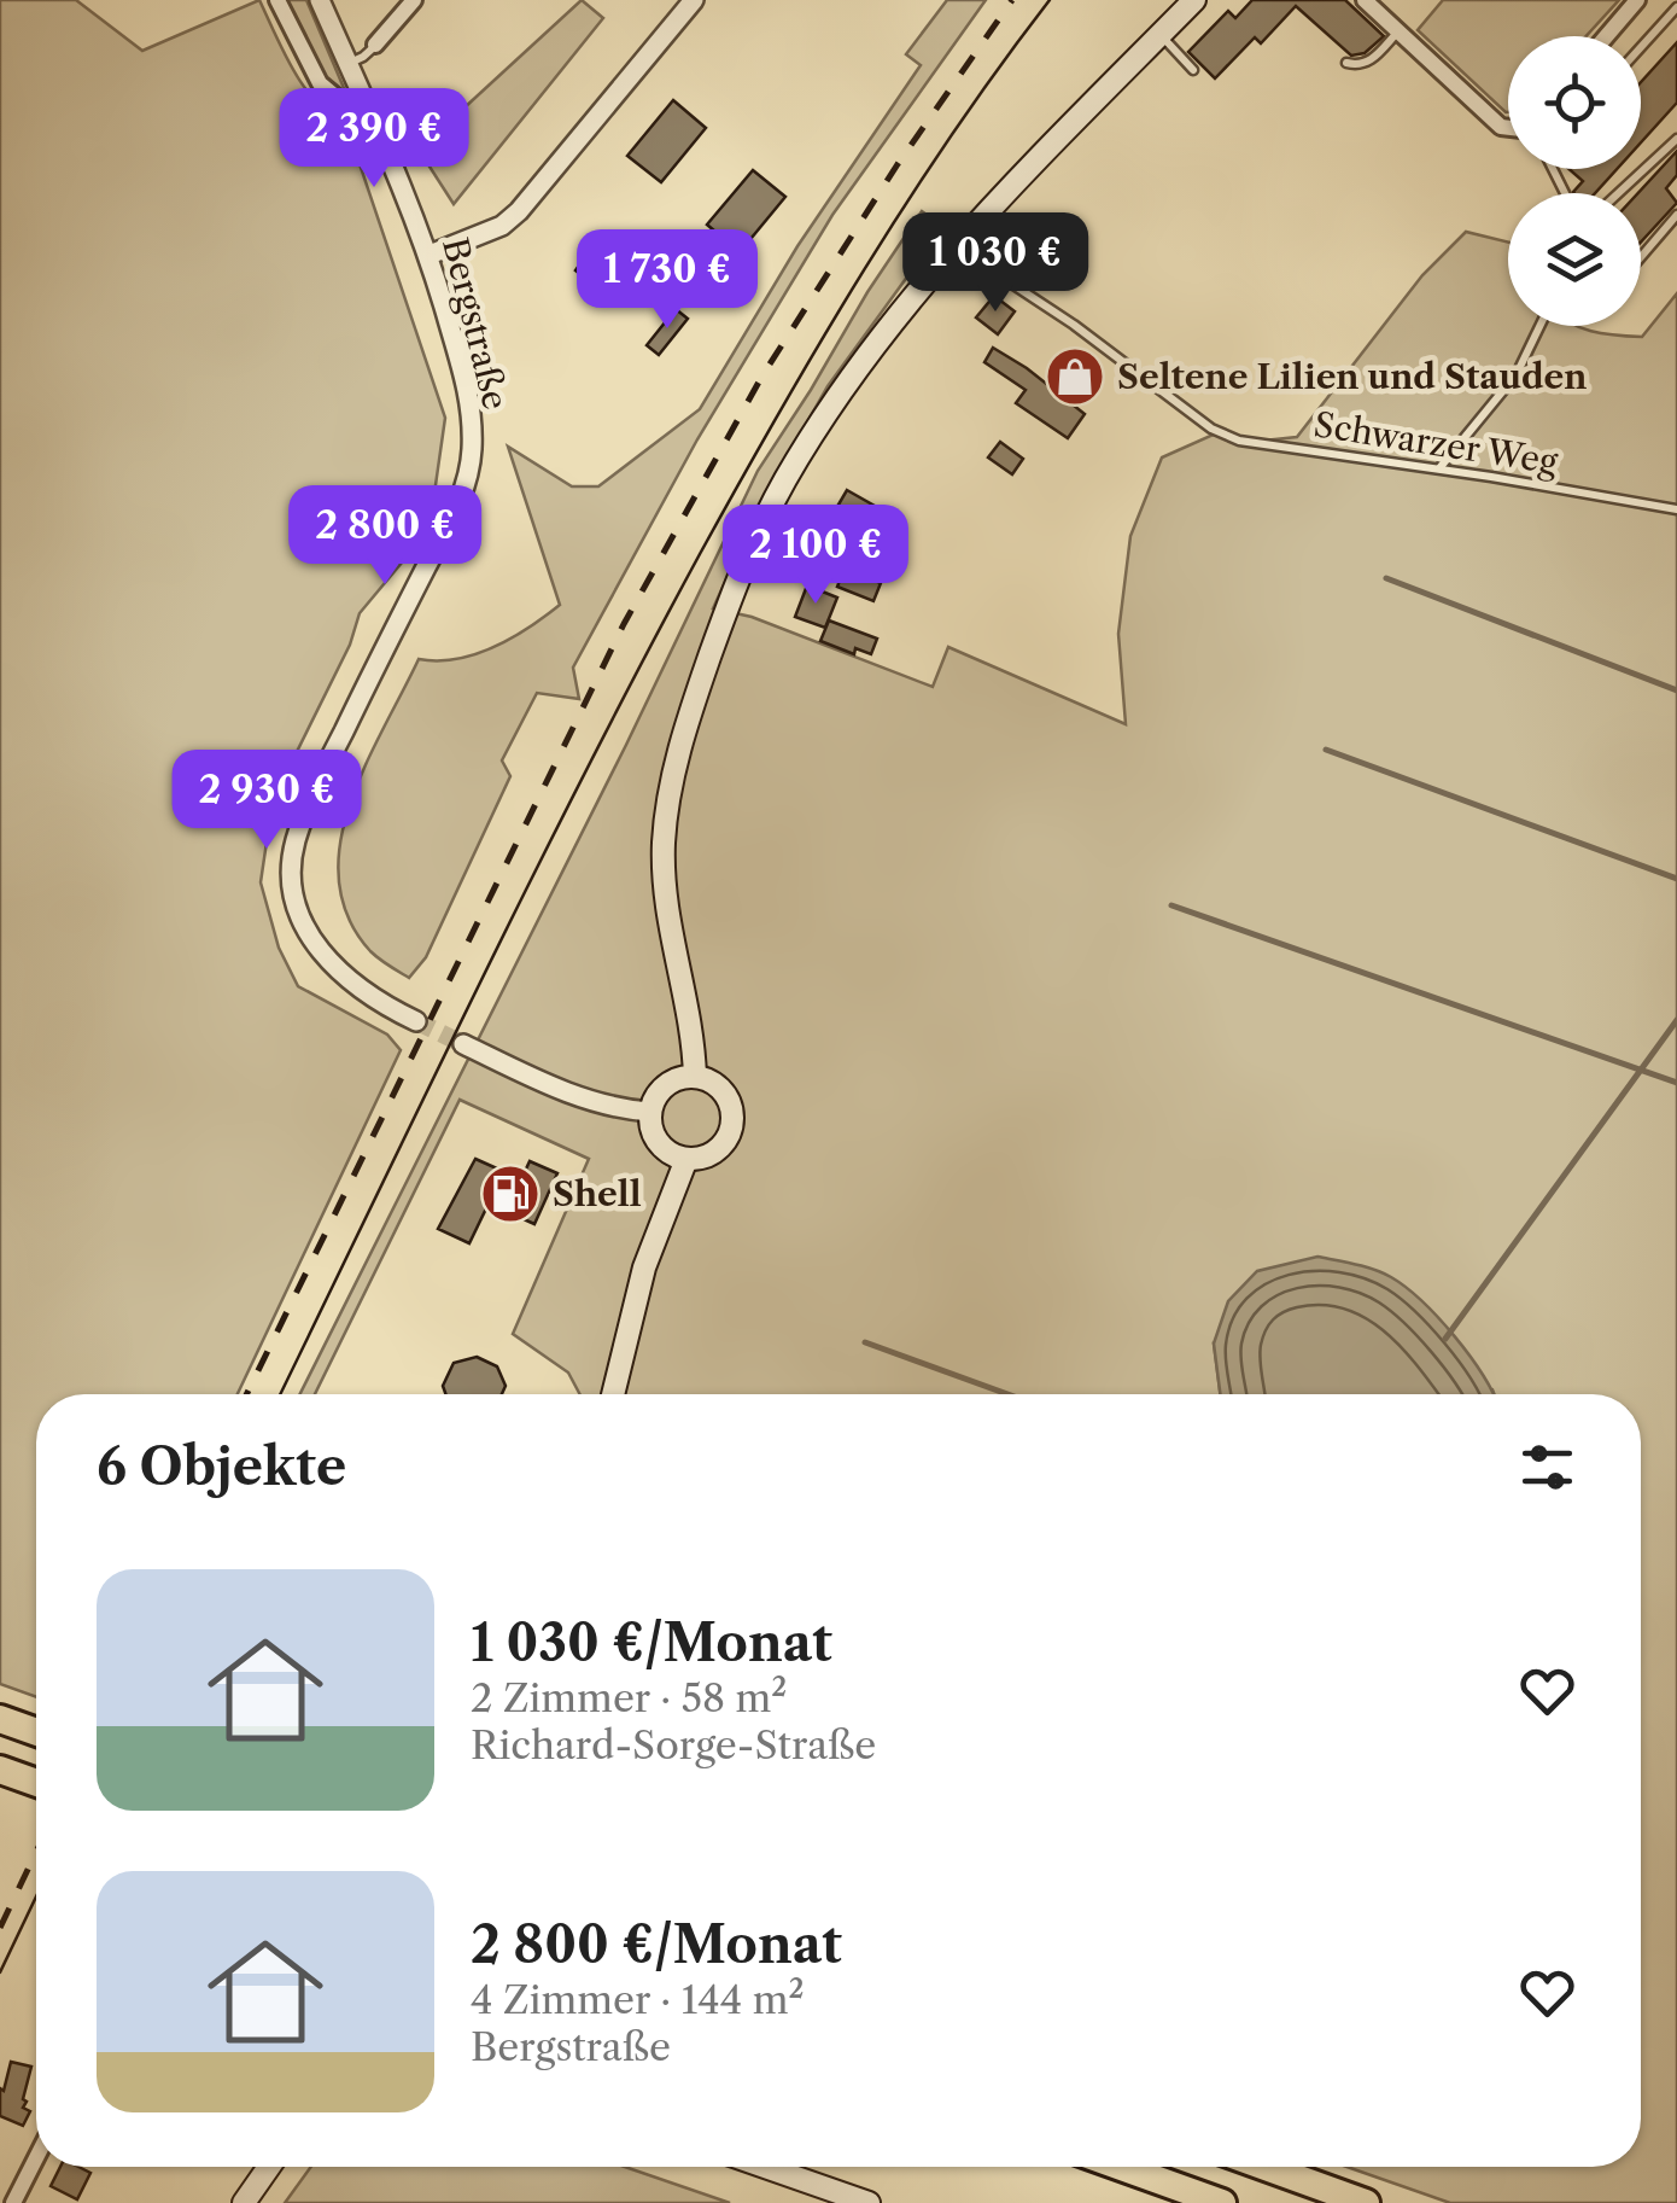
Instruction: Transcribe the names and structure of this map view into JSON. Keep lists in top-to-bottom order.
{
  "streets": {
    "street": ["Bergstraße"],
    "lane": ["Schwarzer Weg"]
  },
  "places": {
    "shop": ["Seltene Lilien und Stauden"],
    "fuel station": ["Shell"]
  },
  "page": {
    "price": [
      "2 390 €",
      "1 030 €",
      "1 730 €",
      "2 800 €",
      "2 100 €",
      "2 930 €"
    ],
    "heading": "6 Objekte",
    "list": [
      {
        "name": "1 030 €/Monat",
        "note": "2 Zimmer · 58 m² · Richard-Sorge-Straße"
      },
      {
        "name": "2 800 €/Monat",
        "note": "4 Zimmer · 144 m² · Bergstraße"
      }
    ]
  }
}
